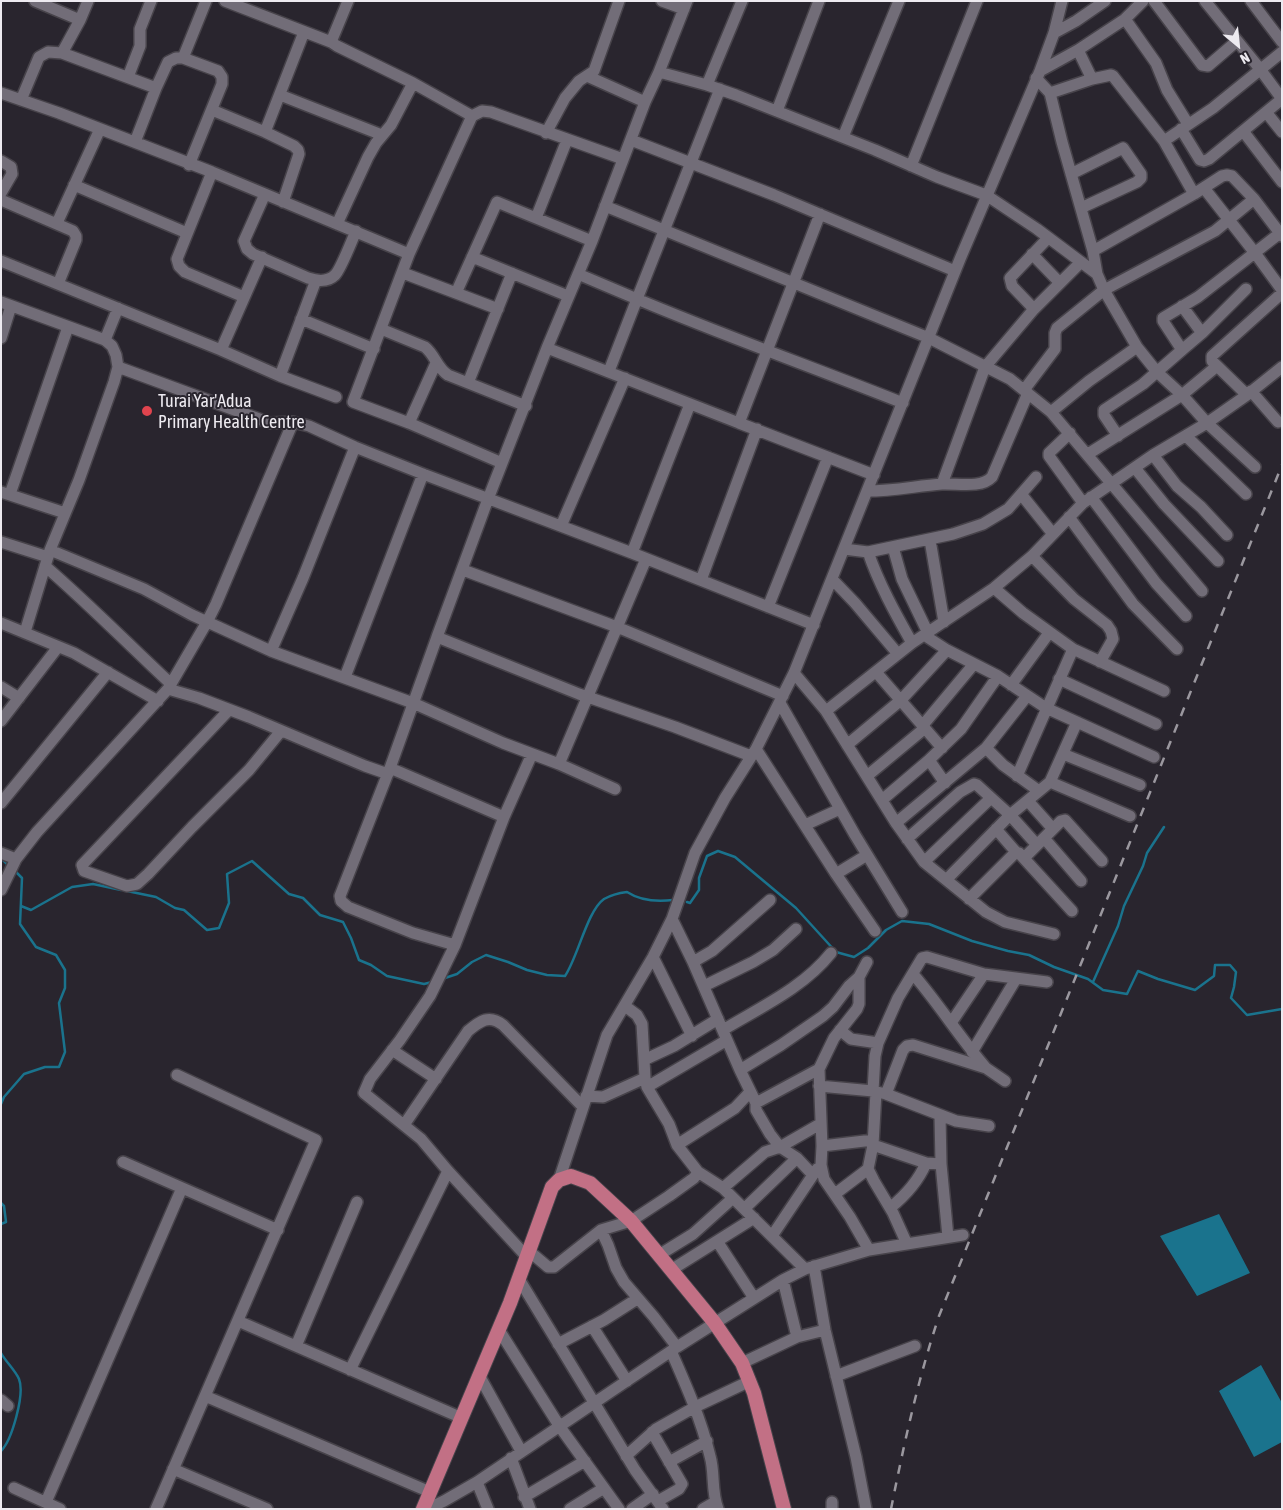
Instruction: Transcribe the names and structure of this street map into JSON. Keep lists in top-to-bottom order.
{
  "places": ["Turai Yar'Adua Primary Health Centre"],
  "north": "bottom right"
}
